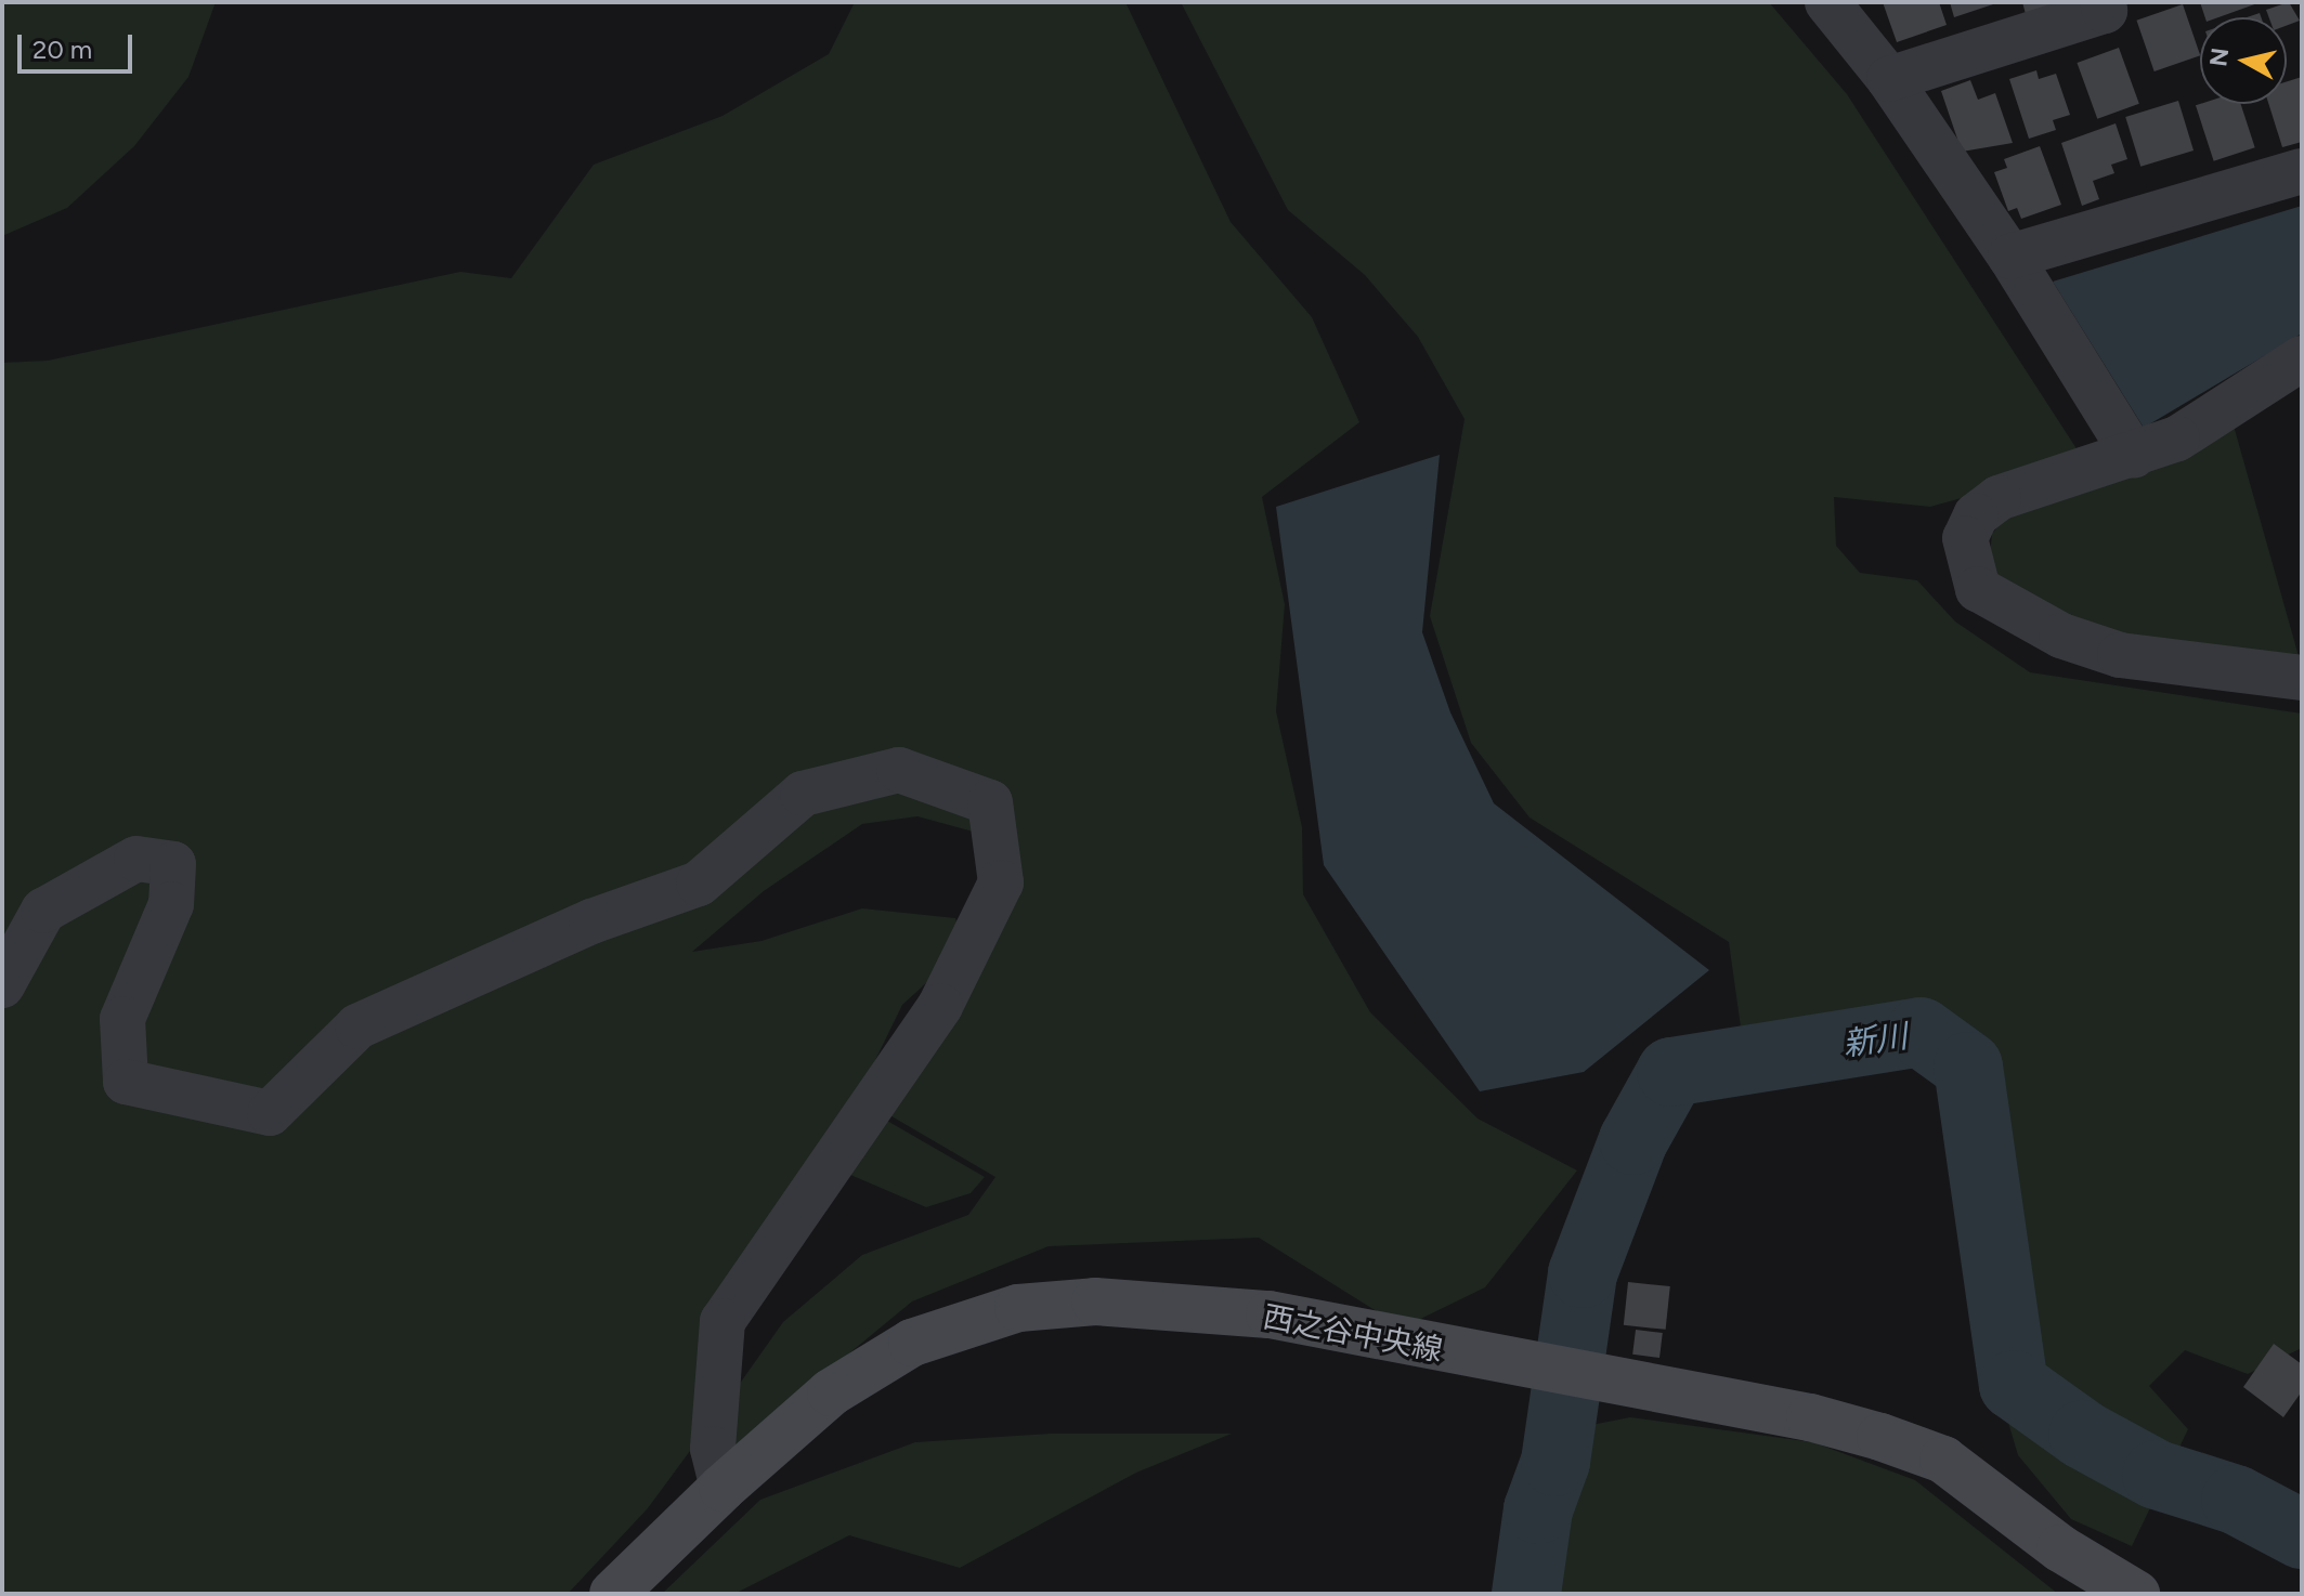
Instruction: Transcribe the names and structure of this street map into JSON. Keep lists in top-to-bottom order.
{
  "streets": {
    "street": ["西之谷中央線"]
  },
  "water": ["新川"],
  "scale_bar": "20 m",
  "north": "left"
}
